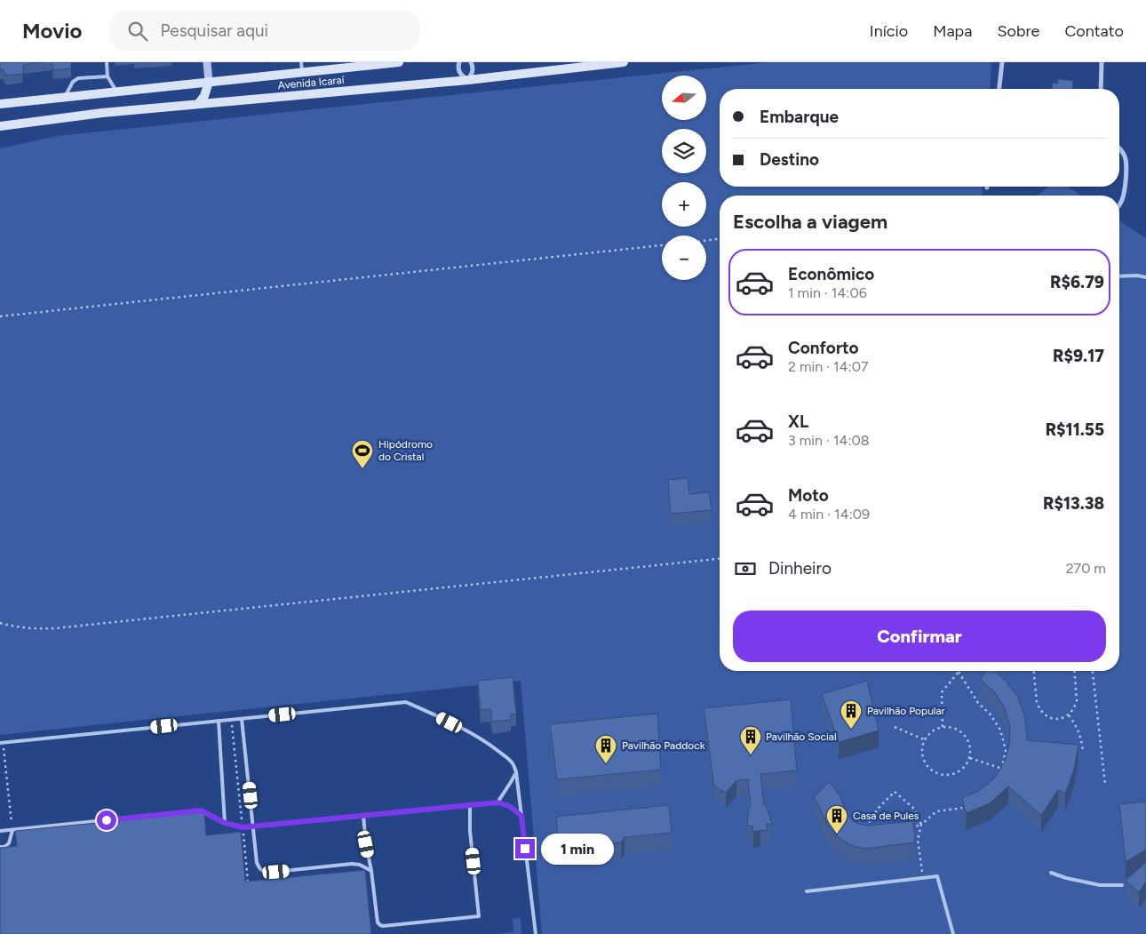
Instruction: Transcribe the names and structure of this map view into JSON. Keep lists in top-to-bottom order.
{
  "streets": {
    "main road": ["Avenida Icaraí"]
  },
  "places": {
    "sports": ["Hipódromo do Cristal"],
    "building": [
      "Pavilhão Popular",
      "Pavilhão Social",
      "Pavilhão Paddock",
      "Casa de Pules"
    ]
  },
  "north": "left",
  "page": {
    "header": "Movio",
    "search": "Pesquisar aqui",
    "nav": [
      "Início",
      "Mapa",
      "Sobre",
      "Contato"
    ],
    "map_buttons": ["+", "−"],
    "banner": ["Embarque", "Destino"],
    "heading": "Escolha a viagem",
    "list": [
      {
        "name": "Econômico",
        "note": "1 min · 14:06",
        "value": "R$6.79"
      },
      {
        "name": "Conforto",
        "note": "2 min · 14:07",
        "value": "R$9.17"
      },
      {
        "name": "XL",
        "note": "3 min · 14:08",
        "value": "R$11.55"
      },
      {
        "name": "Moto",
        "note": "4 min · 14:09",
        "value": "R$13.38"
      }
    ],
    "pay": ["Dinheiro", "270 m"],
    "buttons": "Confirmar",
    "bubble": "1 min"
  }
}
